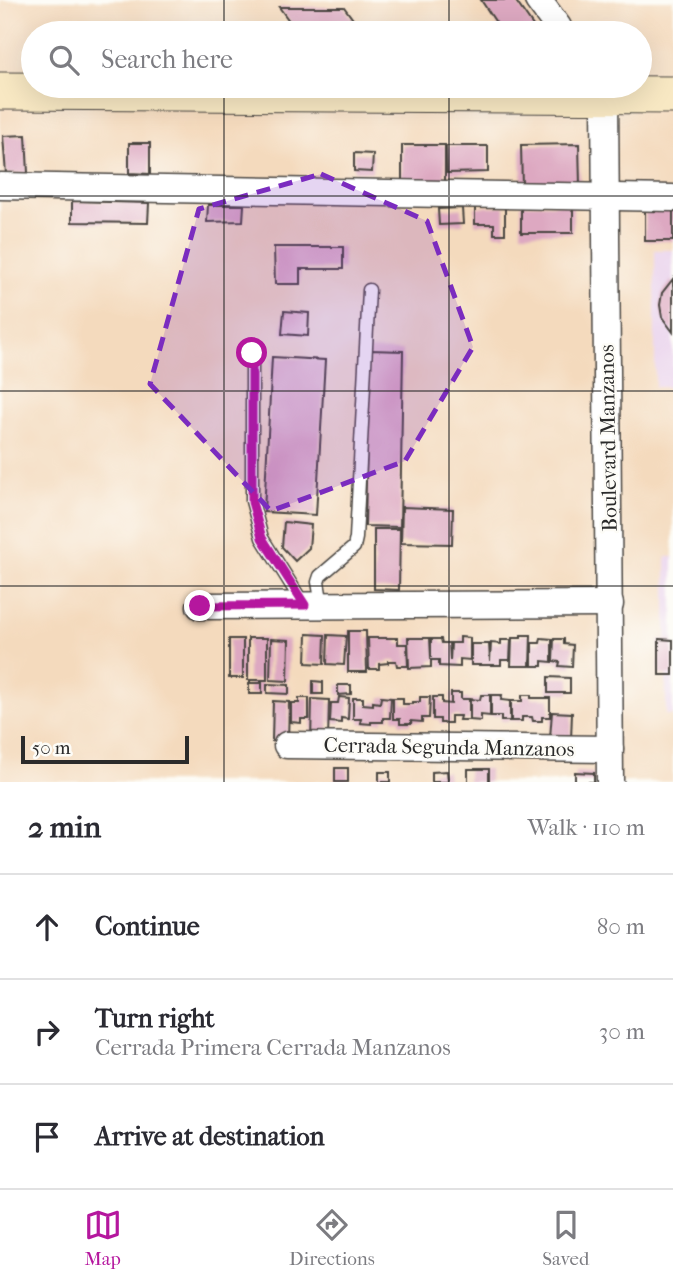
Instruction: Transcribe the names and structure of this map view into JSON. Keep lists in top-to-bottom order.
{
  "streets": {
    "street": ["Boulevard Manzanos", "Cerrada Segunda Manzanos"]
  },
  "crossings": [
    ["Boulevard Manzanos", "Cerrada Segunda Manzanos"]
  ],
  "scale_bar": "50 m",
  "page": {
    "search": "Search here",
    "scale": "50 m",
    "heading": ["2 min", "Walk · 110 m"],
    "list": [
      ["Continue", "80 m"],
      ["Turn right", "Cerrada Primera Cerrada Manzanos", "30 m"],
      "Arrive at destination"
    ],
    "nav": ["Map", "Directions", "Saved"]
  }
}
